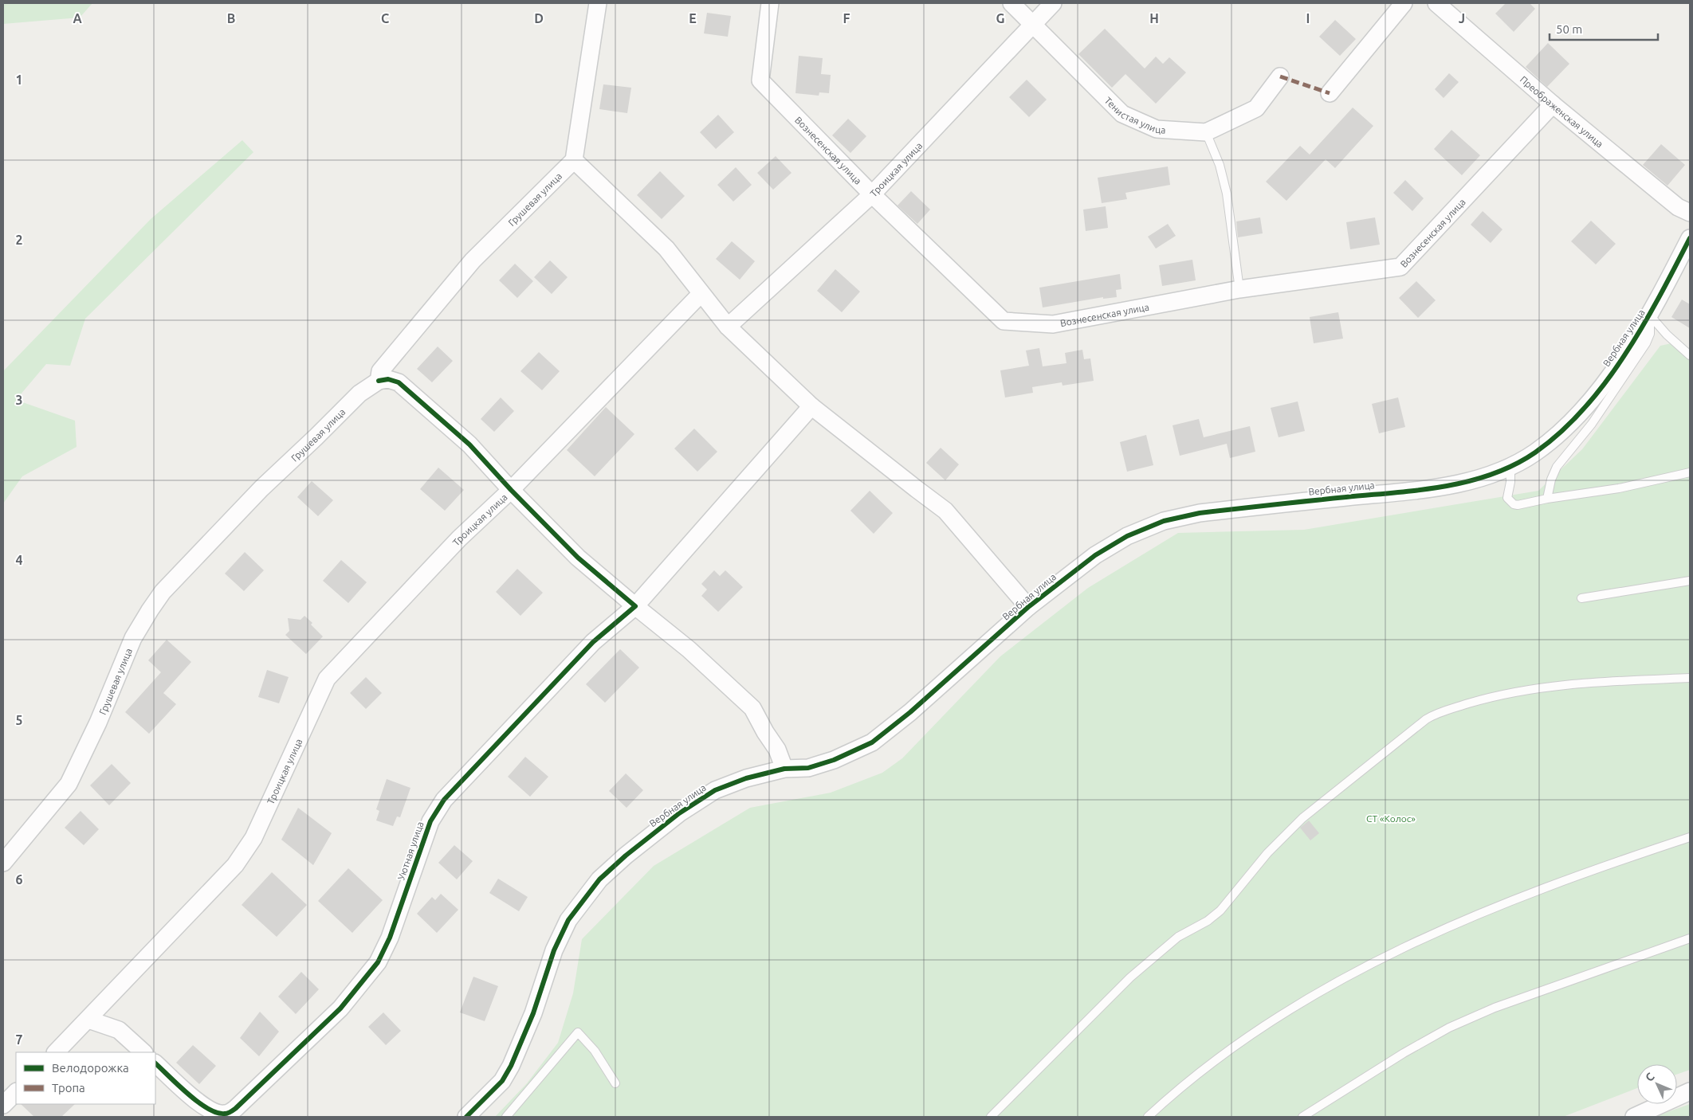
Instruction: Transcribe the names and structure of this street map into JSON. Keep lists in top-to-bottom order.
{
  "streets": {
    "street": [
      "Преображенская улица",
      "Тенистая улица",
      "Вознесенская улица",
      "Троицкая улица",
      "Грушевая улица",
      "Вербная улица",
      "Уютная улица"
    ]
  },
  "crossings": [
    ["Преображенская улица", "Вознесенская улица"],
    ["Тенистая улица", "Троицкая улица"],
    ["Вознесенская улица", "Троицкая улица"]
  ],
  "parks": ["СТ «Колос»"],
  "legend": ["Велодорожка", "Тропа"],
  "scale_bar": "50 m",
  "north": "top left",
  "grid": {
    "columns": [
      "A",
      "B",
      "C",
      "D",
      "E",
      "F",
      "G",
      "H",
      "I",
      "J"
    ],
    "rows": [
      "1",
      "2",
      "3",
      "4",
      "5",
      "6",
      "7"
    ]
  }
}
